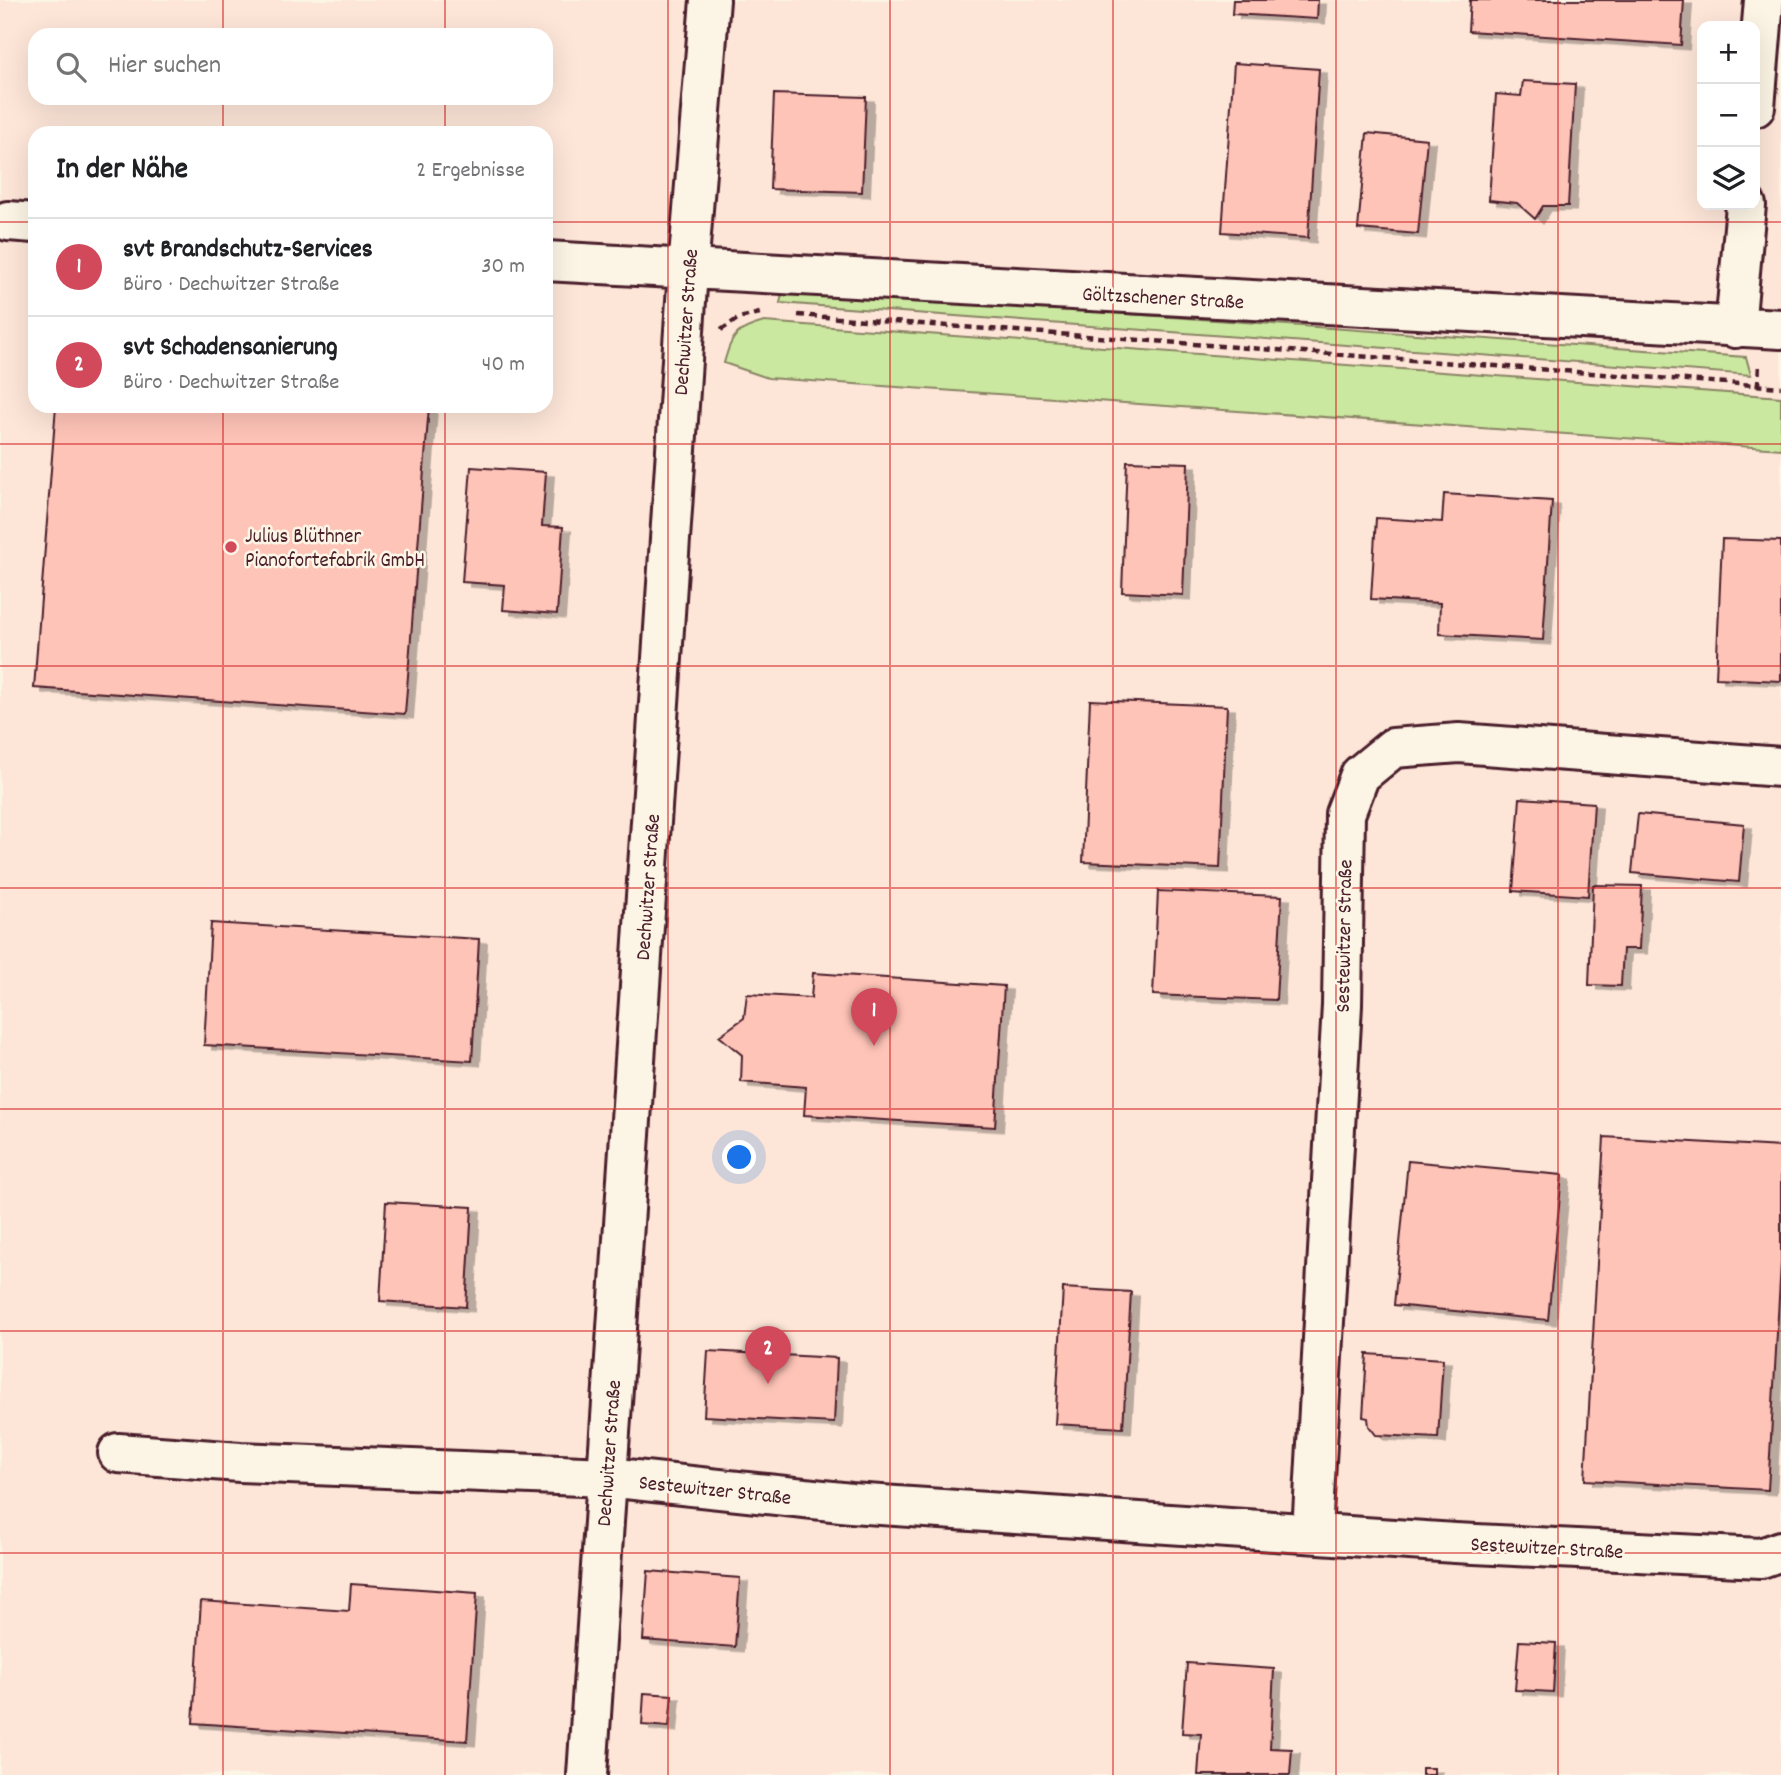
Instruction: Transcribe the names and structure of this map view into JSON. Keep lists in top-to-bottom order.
{
  "streets": {
    "street": ["Göltzschener Straße", "Dechwitzer Straße", "Sestewitzer Straße"]
  },
  "crossings": [
    ["Göltzschener Straße", "Dechwitzer Straße"],
    ["Dechwitzer Straße", "Sestewitzer Straße"]
  ],
  "places": ["Julius Blüthner Pianofortefabrik GmbH"],
  "page": {
    "map_buttons": ["+", "−"],
    "search": "Hier suchen",
    "heading": ["In der Nähe", "2 Ergebnisse"],
    "list": [
      {
        "mark": "1",
        "name": "svt Brandschutz-Services",
        "note": "Büro · Dechwitzer Straße",
        "value": "30 m"
      },
      {
        "mark": "2",
        "name": "svt Schadensanierung",
        "note": "Büro · Dechwitzer Straße",
        "value": "40 m"
      }
    ],
    "pins": ["1", "2"]
  }
}
